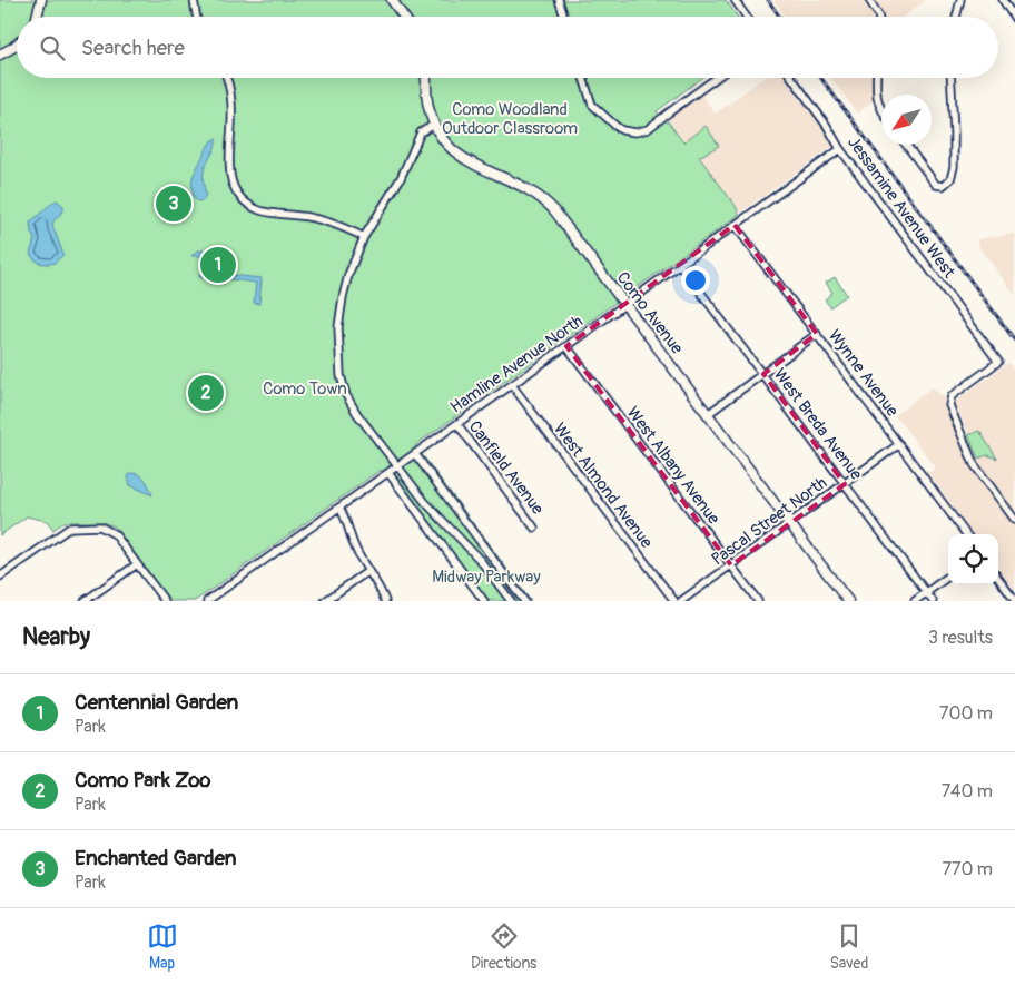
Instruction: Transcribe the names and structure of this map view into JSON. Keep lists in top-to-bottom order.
{
  "streets": {
    "main road": ["Como Avenue"],
    "street": [
      "Jessamine Avenue West",
      "Hamline Avenue North",
      "Wynne Avenue",
      "West Breda Avenue",
      "West Albany Avenue",
      "Canfield Avenue",
      "West Almond Avenue",
      "Pascal Street North"
    ]
  },
  "crossings": [
    ["Jessamine Avenue West", "Hamline Avenue North"],
    ["Como Avenue", "Hamline Avenue North"],
    ["Como Avenue", "Pascal Street North"],
    ["Hamline Avenue North", "Wynne Avenue"],
    ["Hamline Avenue North", "West Breda Avenue"],
    ["Hamline Avenue North", "West Albany Avenue"],
    ["Hamline Avenue North", "Canfield Avenue"],
    ["Hamline Avenue North", "West Almond Avenue"],
    ["Wynne Avenue", "Pascal Street North"],
    ["West Breda Avenue", "Pascal Street North"],
    ["West Albany Avenue", "Pascal Street North"]
  ],
  "parks": ["Como Woodland Outdoor Classroom", "Como Town", "Midway Parkway"],
  "north": "bottom left",
  "page": {
    "search": "Search here",
    "pins": ["3", "1", "2"],
    "heading": ["Nearby", "3 results"],
    "list": [
      {
        "mark": "1",
        "name": "Centennial Garden",
        "note": "Park",
        "value": "700 m"
      },
      {
        "mark": "2",
        "name": "Como Park Zoo",
        "note": "Park",
        "value": "740 m"
      },
      {
        "mark": "3",
        "name": "Enchanted Garden",
        "note": "Park",
        "value": "770 m"
      }
    ],
    "nav": ["Map", "Directions", "Saved"]
  }
}
